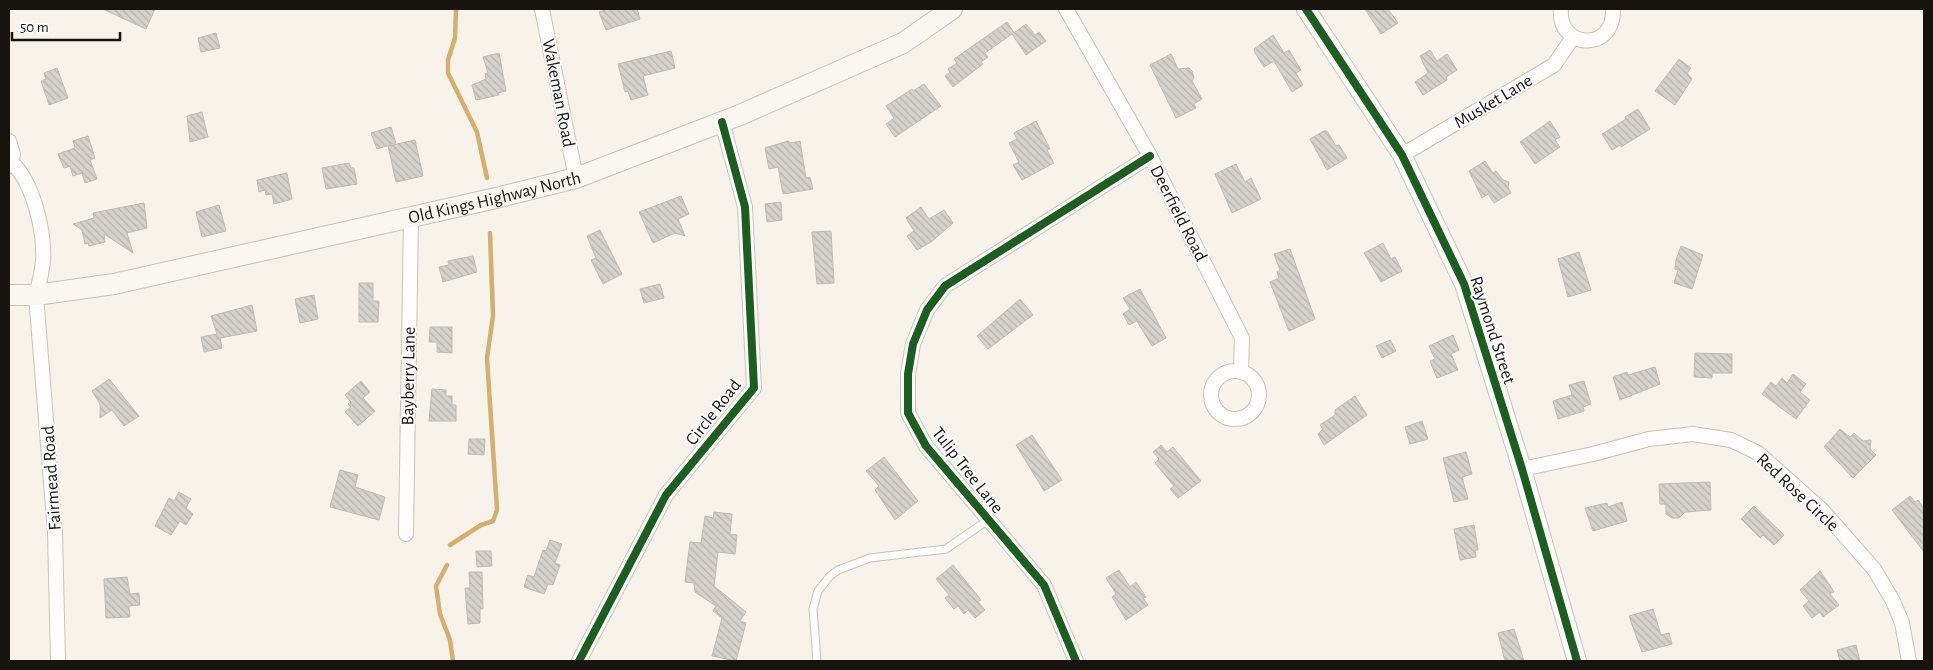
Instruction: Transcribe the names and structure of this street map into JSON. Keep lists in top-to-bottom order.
{
  "streets": {
    "main road": ["Old Kings Highway North"],
    "street": [
      "Wakeman Road",
      "Musket Lane",
      "Deerfield Road",
      "Raymond Street",
      "Bayberry Lane",
      "Circle Road",
      "Tulip Tree Lane",
      "Fairmead Road",
      "Red Rose Circle"
    ]
  },
  "crossings": [
    ["Wakeman Road", "Old Kings Highway North"],
    ["Musket Lane", "Raymond Street"],
    ["Old Kings Highway North", "Bayberry Lane"],
    ["Old Kings Highway North", "Circle Road"],
    ["Old Kings Highway North", "Fairmead Road"],
    ["Deerfield Road", "Tulip Tree Lane"],
    ["Raymond Street", "Red Rose Circle"]
  ],
  "scale_bar": "50 m"
}
